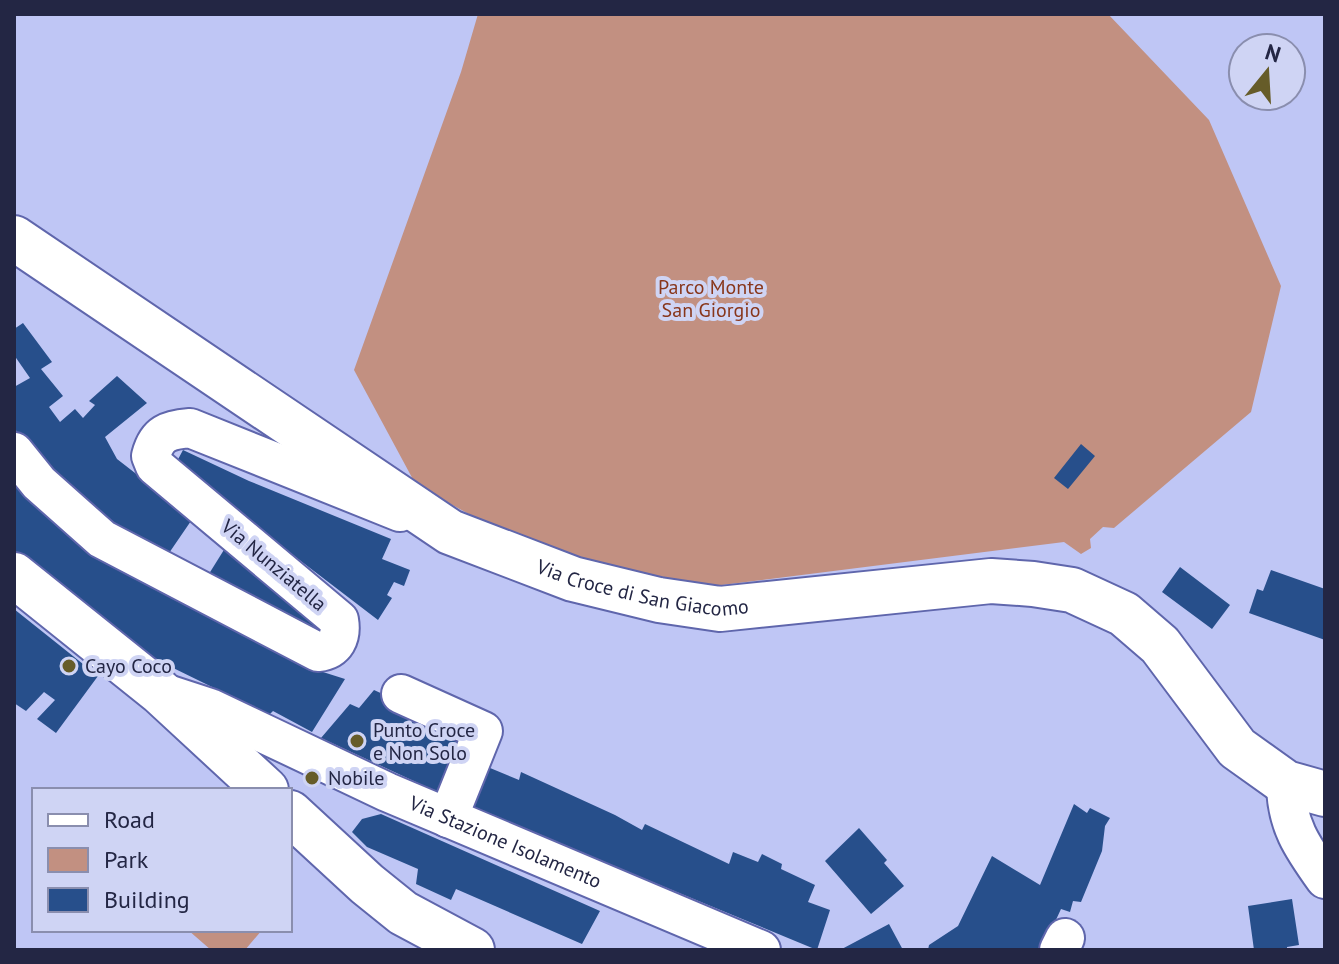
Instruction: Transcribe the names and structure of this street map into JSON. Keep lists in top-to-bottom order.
{
  "streets": {
    "main road": ["Via Croce di San Giacomo", "Via Stazione Isolamento"],
    "street": ["Via Nunziatella"]
  },
  "crossings": [
    ["Via Nunziatella", "Via Croce di San Giacomo"]
  ],
  "parks": ["Parco Monte San Giorgio"],
  "places": ["Cayo Coco", "Punto Croce e Non Solo", "Nobile"],
  "legend": ["Road", "Park", "Building"],
  "north": "top"
}
